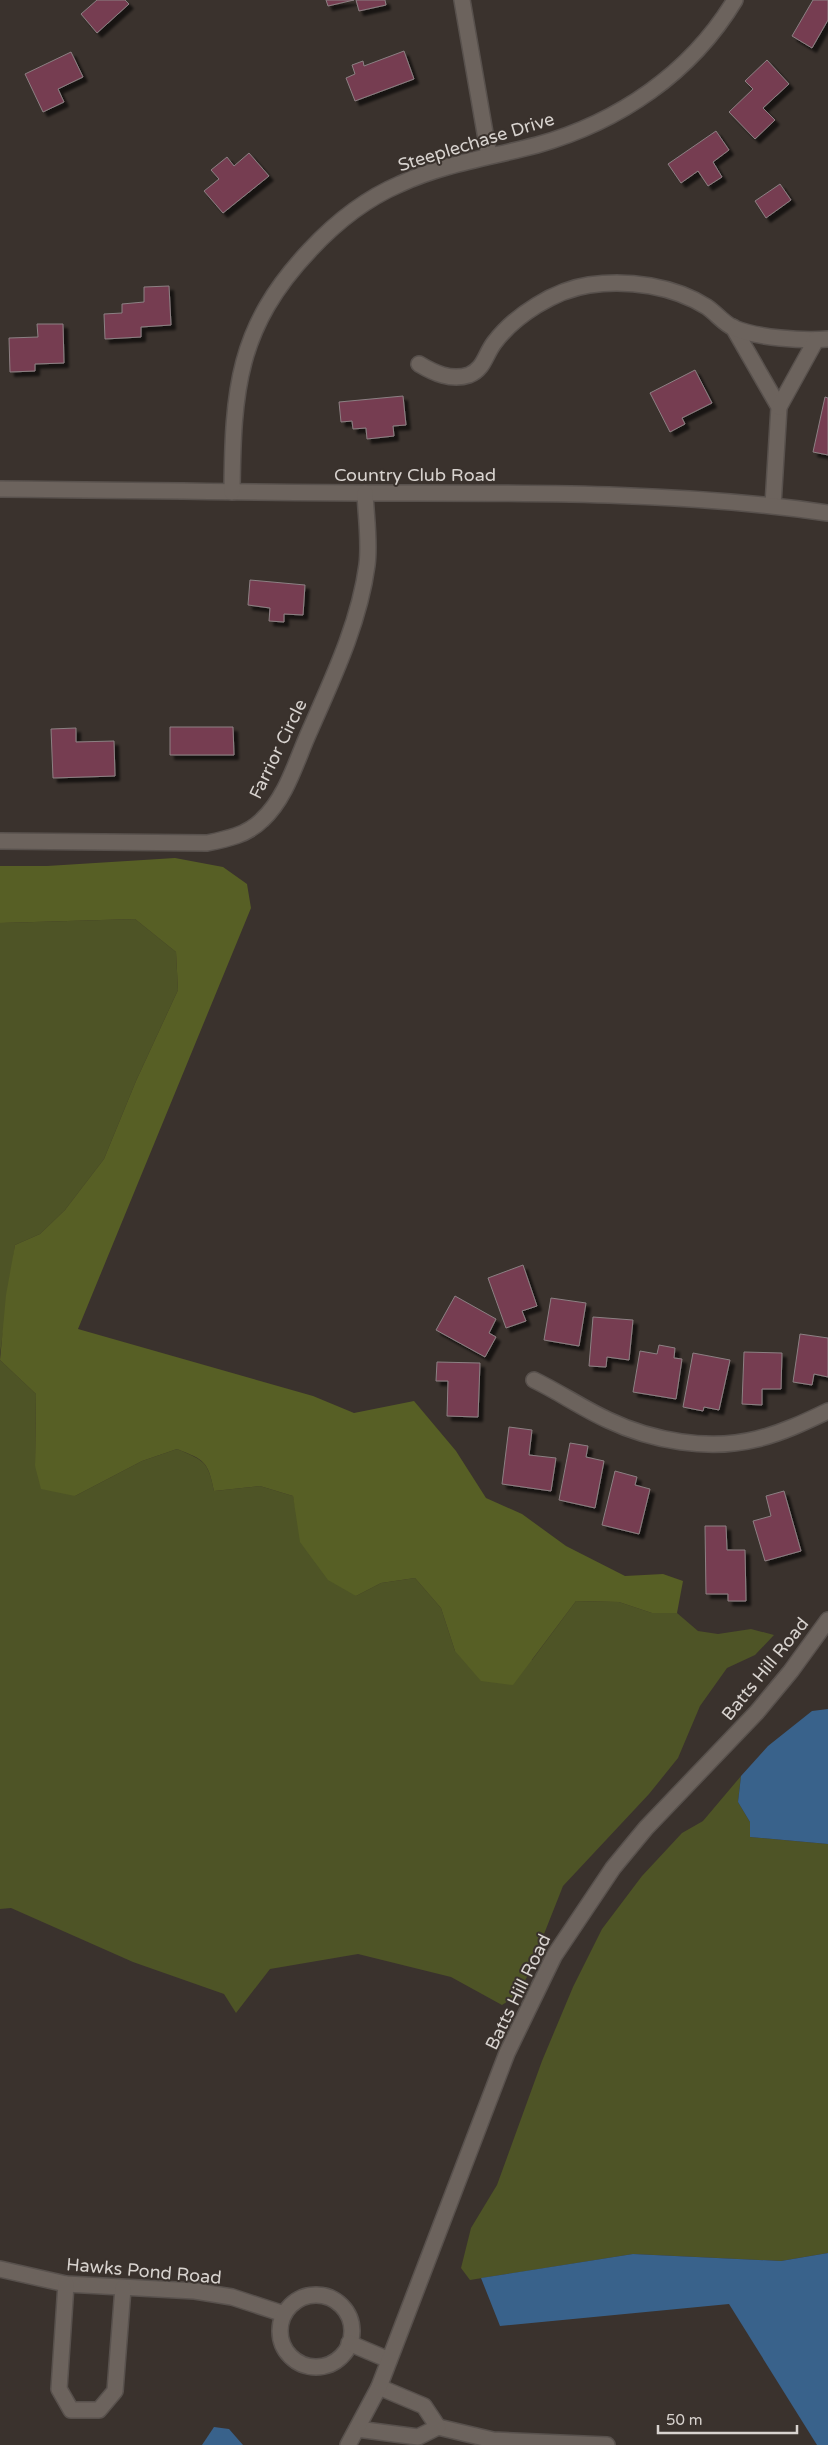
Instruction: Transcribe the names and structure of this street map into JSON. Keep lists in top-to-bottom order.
{
  "streets": {
    "street": [
      "Steeplechase Drive",
      "Country Club Road",
      "Farrior Circle",
      "Batts Hill Road",
      "Hawks Pond Road"
    ]
  },
  "crossings": [
    ["Steeplechase Drive", "Country Club Road"],
    ["Country Club Road", "Farrior Circle"]
  ],
  "scale_bar": "50 m"
}
